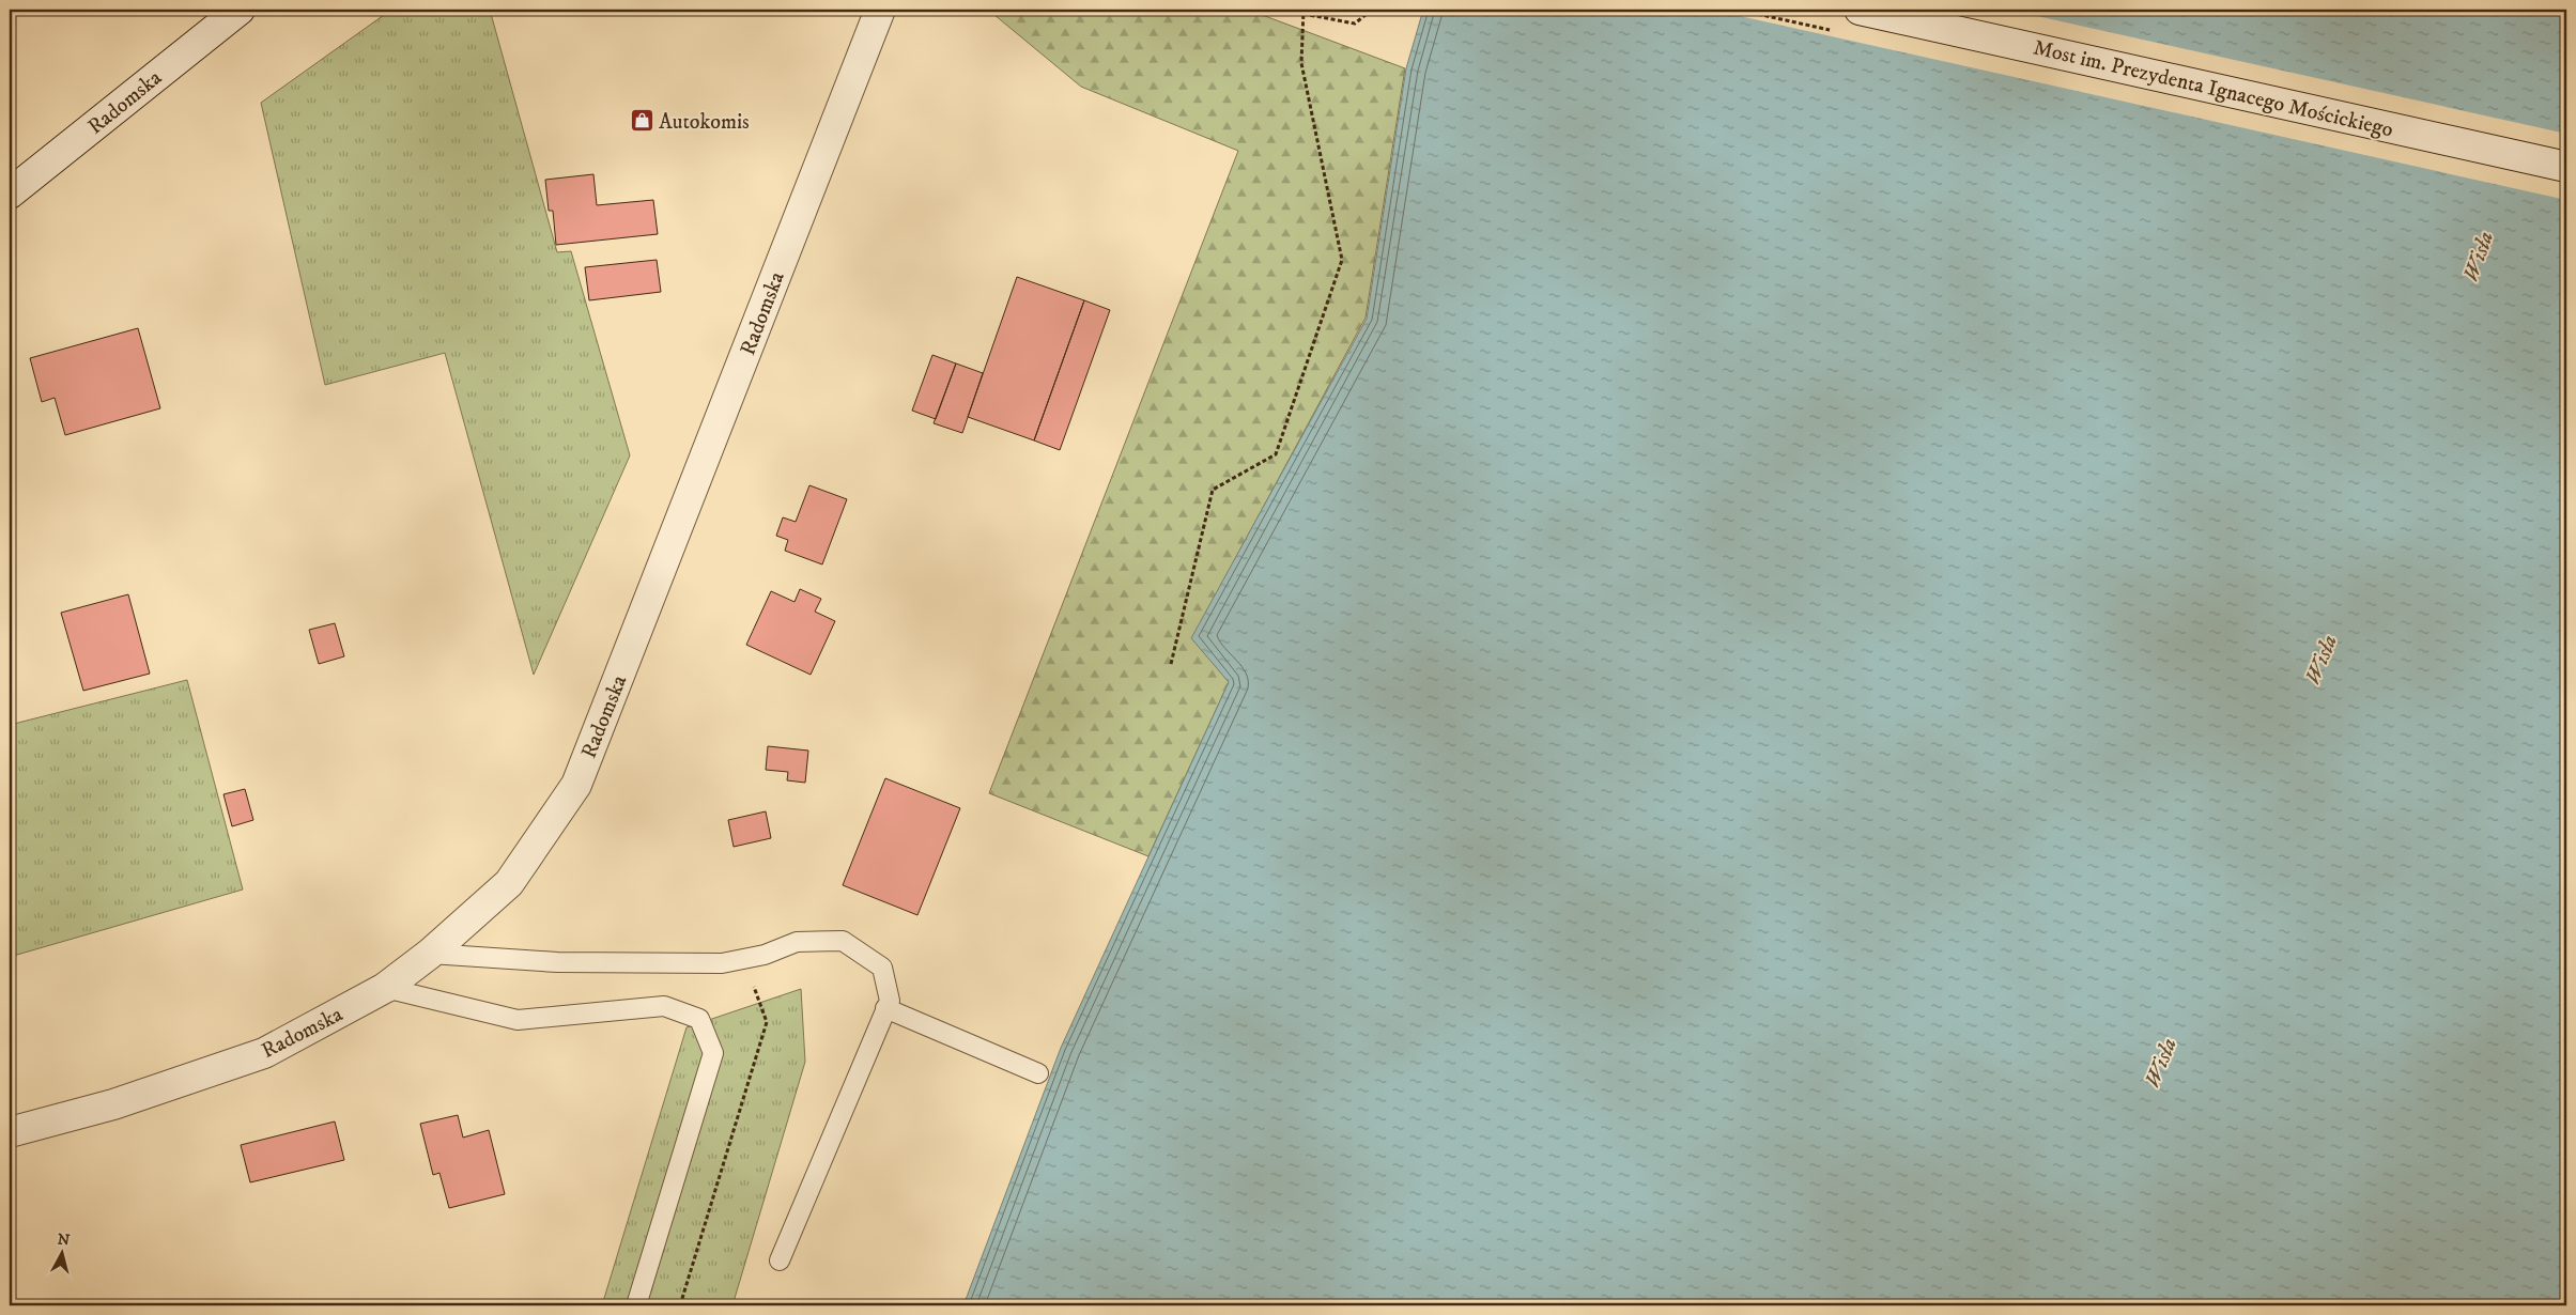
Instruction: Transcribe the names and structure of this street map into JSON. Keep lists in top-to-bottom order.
{
  "streets": {
    "street": ["Most im. Prezydenta Ignacego Mościckiego", "Radomska"]
  },
  "water": ["Wisła"],
  "places": {
    "shop": ["Autokomis"]
  },
  "north": "top"
}
